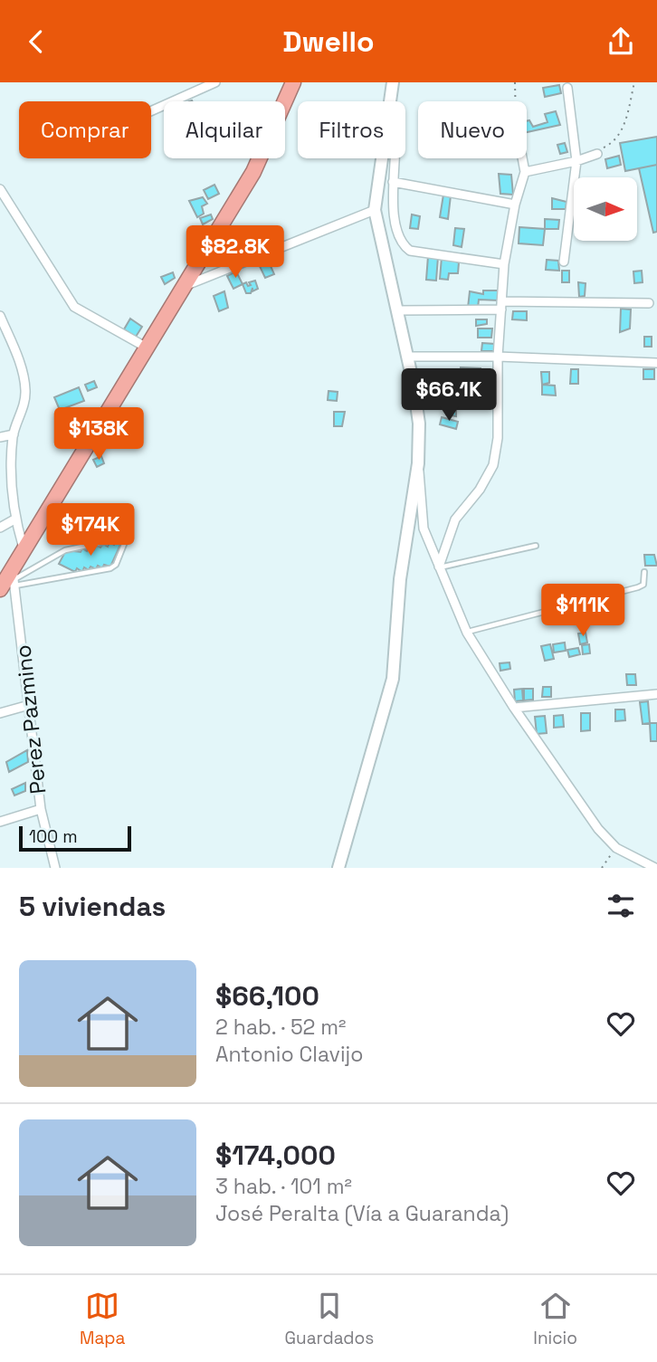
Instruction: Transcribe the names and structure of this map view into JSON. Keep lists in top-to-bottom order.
{
  "streets": {
    "street": ["Perez Pazmino"]
  },
  "scale_bar": "100 m",
  "north": "right",
  "page": {
    "header": "Dwello",
    "chip": [
      "Comprar",
      "Alquilar",
      "Filtros",
      "Nuevo"
    ],
    "price": [
      "$82.8K",
      "$66.1K",
      "$138K",
      "$174K",
      "$111K"
    ],
    "scale": "100 m",
    "heading": "5 viviendas",
    "list": [
      {
        "name": "$66,100",
        "note": "2 hab. · 52 m² · Antonio Clavijo"
      },
      {
        "name": "$174,000",
        "note": "3 hab. · 101 m² · José Peralta (Vía a Guaranda)"
      }
    ],
    "tabs": ["Mapa", "Guardados", "Inicio"]
  }
}
